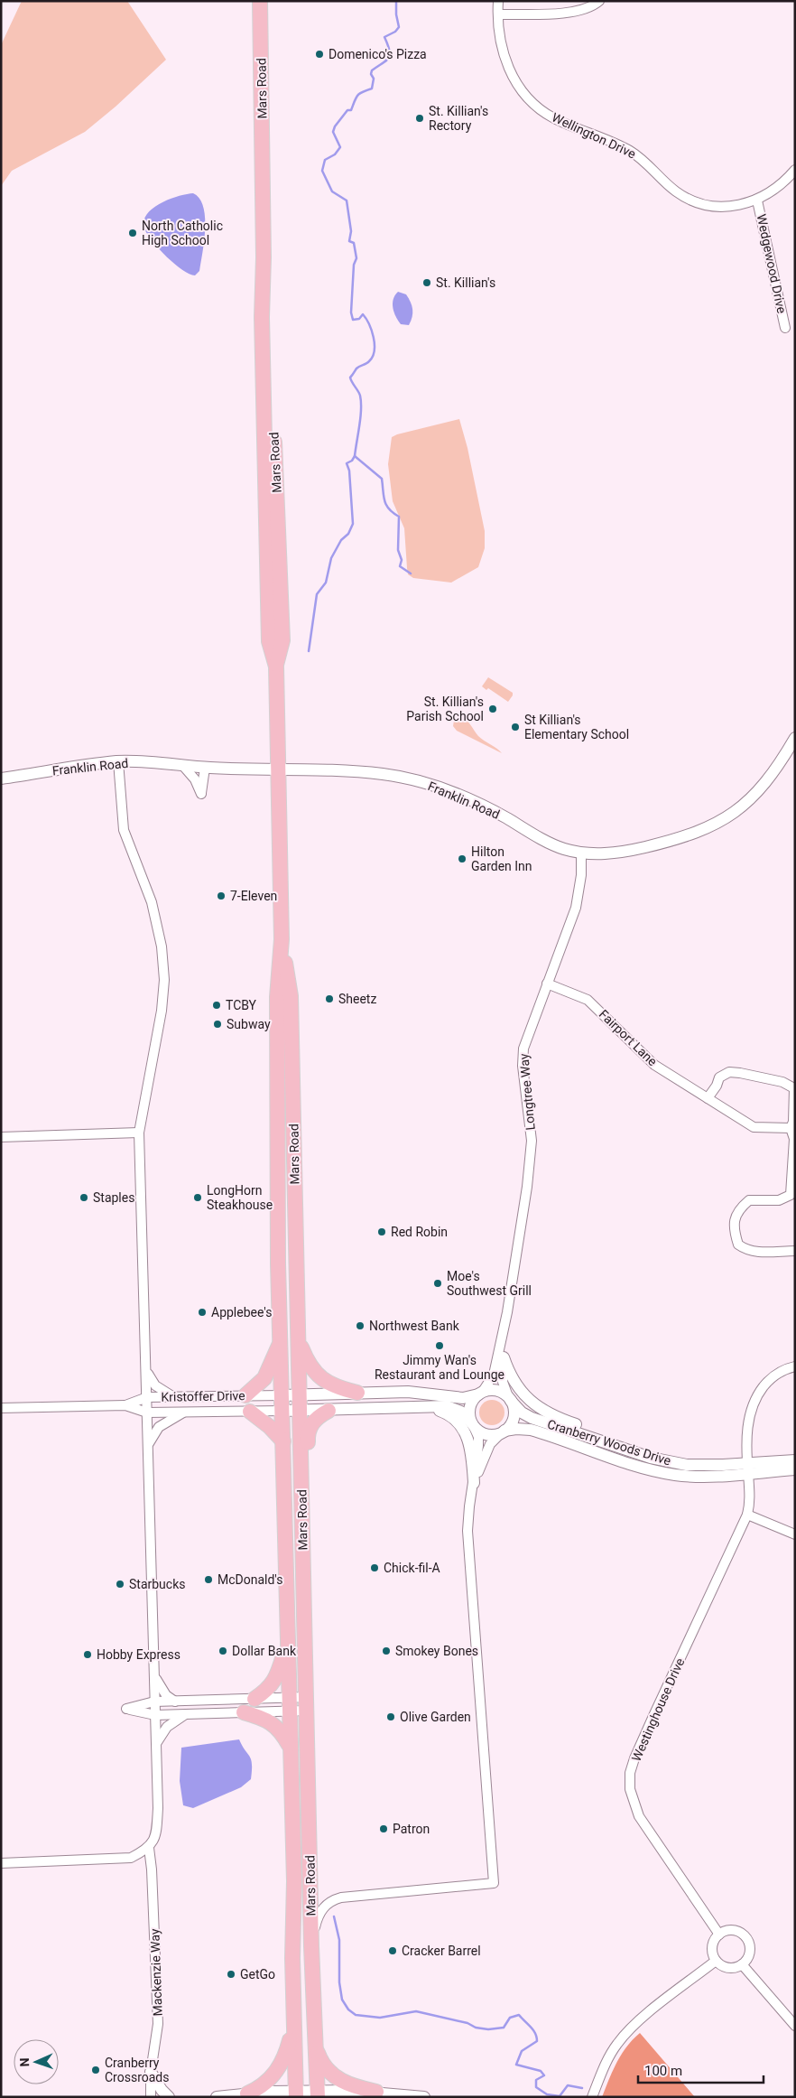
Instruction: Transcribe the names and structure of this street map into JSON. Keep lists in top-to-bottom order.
{
  "streets": {
    "main road": ["Mars Road"],
    "street": [
      "Wellington Drive",
      "Wedgewood Drive",
      "Franklin Road",
      "Fairport Lane",
      "Longtree Way",
      "Kristoffer Drive",
      "Cranberry Woods Drive",
      "Westinghouse Drive",
      "Mackenzie Way"
    ]
  },
  "crossings": [
    ["Mars Road", "Franklin Road"],
    ["Mars Road", "Kristoffer Drive"],
    ["Wellington Drive", "Wedgewood Drive"],
    ["Franklin Road", "Longtree Way"],
    ["Fairport Lane", "Longtree Way"],
    ["Cranberry Woods Drive", "Westinghouse Drive"]
  ],
  "places": [
    "Domenico's Pizza",
    "St. Killian's Rectory",
    "North Catholic High School",
    "St. Killian's",
    "St. Killian's Parish School",
    "St Killian's Elementary School",
    "Hilton Garden Inn",
    "7-Eleven",
    "Sheetz",
    "TCBY",
    "Subway",
    "Staples",
    "LongHorn Steakhouse",
    "Red Robin",
    "Moe's Southwest Grill",
    "Applebee's",
    "Northwest Bank",
    "Jimmy Wan's Restaurant and Lounge",
    "Chick-fil-A",
    "McDonald's",
    "Starbucks",
    "Dollar Bank",
    "Smokey Bones",
    "Hobby Express",
    "Olive Garden",
    "Patron",
    "Cracker Barrel",
    "GetGo",
    "Cranberry Crossroads"
  ],
  "scale_bar": "100 m",
  "north": "left"
}
